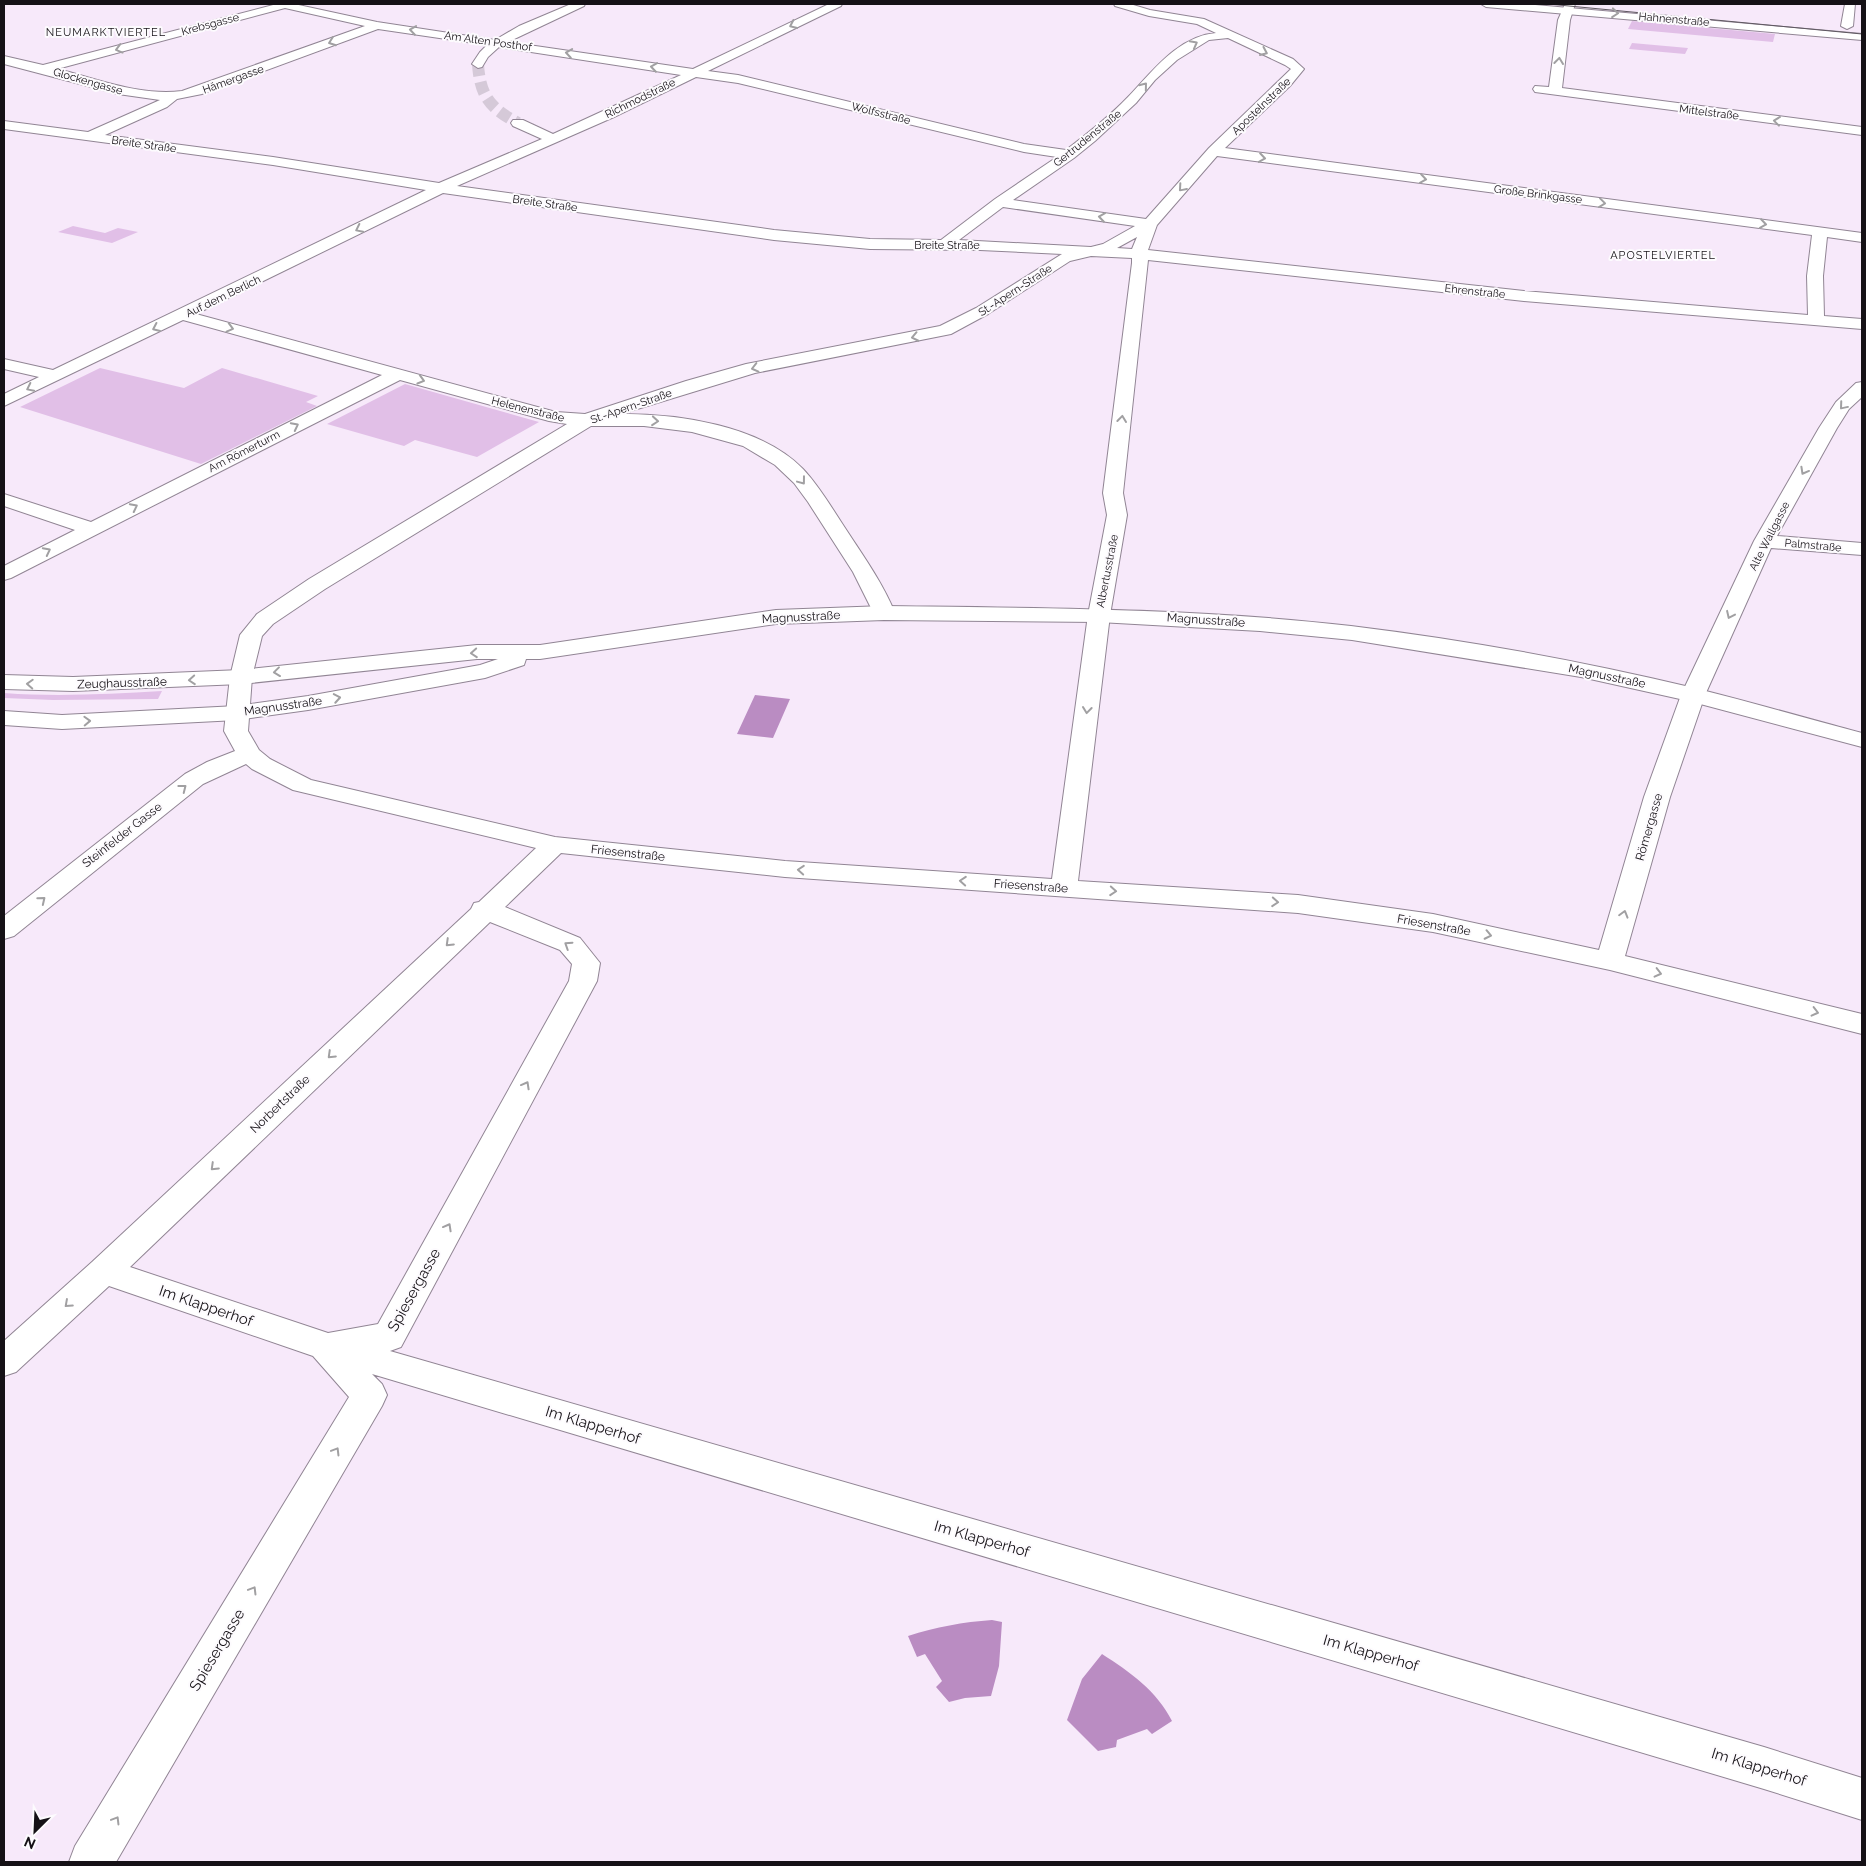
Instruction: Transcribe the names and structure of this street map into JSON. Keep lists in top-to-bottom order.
{
  "streets": {
    "street": [
      "Hahnenstraße",
      "Krebsgasse",
      "Am Alten Posthof",
      "Hämergasse",
      "Glockengasse",
      "Richmodstraße",
      "Apostelnstraße",
      "Mittelstraße",
      "Wolfsstraße",
      "Gertrudenstraße",
      "Breite Straße",
      "Große Brinkgasse",
      "St.-Apern-Straße",
      "Ehrenstraße",
      "Auf dem Berlich",
      "Helenenstraße",
      "Am Römerturm",
      "Alte Wallgasse",
      "Palmstraße",
      "Albertusstraße",
      "Magnusstraße",
      "Zeughausstraße",
      "Römergasse",
      "Steinfelder Gasse",
      "Friesenstraße",
      "Norbertstraße",
      "Spiesergasse",
      "Im Klapperhof"
    ]
  },
  "crossings": [
    ["Krebsgasse", "Am Alten Posthof"],
    ["Krebsgasse", "Glockengasse"],
    ["Am Alten Posthof", "Hämergasse"],
    ["Am Alten Posthof", "Richmodstraße"],
    ["Am Alten Posthof", "Wolfsstraße"],
    ["Hämergasse", "Glockengasse"],
    ["Hämergasse", "Breite Straße"],
    ["Richmodstraße", "Wolfsstraße"],
    ["Richmodstraße", "Breite Straße"],
    ["Richmodstraße", "Auf dem Berlich"],
    ["Apostelnstraße", "Gertrudenstraße"],
    ["Apostelnstraße", "Breite Straße"],
    ["Apostelnstraße", "Große Brinkgasse"],
    ["Apostelnstraße", "St.-Apern-Straße"],
    ["Apostelnstraße", "Ehrenstraße"],
    ["Apostelnstraße", "Albertusstraße"],
    ["Wolfsstraße", "Gertrudenstraße"],
    ["Gertrudenstraße", "Breite Straße"],
    ["Breite Straße", "St.-Apern-Straße"],
    ["Breite Straße", "Ehrenstraße"],
    ["Breite Straße", "Auf dem Berlich"],
    ["St.-Apern-Straße", "Ehrenstraße"],
    ["St.-Apern-Straße", "Helenenstraße"],
    ["St.-Apern-Straße", "Magnusstraße"],
    ["St.-Apern-Straße", "Zeughausstraße"],
    ["Ehrenstraße", "Albertusstraße"],
    ["Auf dem Berlich", "Helenenstraße"],
    ["Helenenstraße", "Am Römerturm"],
    ["Helenenstraße", "Magnusstraße"],
    ["Alte Wallgasse", "Palmstraße"],
    ["Alte Wallgasse", "Magnusstraße"],
    ["Alte Wallgasse", "Römergasse"],
    ["Albertusstraße", "Magnusstraße"],
    ["Albertusstraße", "Friesenstraße"],
    ["Magnusstraße", "Zeughausstraße"],
    ["Magnusstraße", "Römergasse"],
    ["Magnusstraße", "Friesenstraße"],
    ["Römergasse", "Friesenstraße"],
    ["Steinfelder Gasse", "Friesenstraße"],
    ["Friesenstraße", "Norbertstraße"],
    ["Norbertstraße", "Spiesergasse"],
    ["Norbertstraße", "Im Klapperhof"],
    ["Spiesergasse", "Im Klapperhof"]
  ],
  "one_way": [
    "Krebsgasse",
    "Am Alten Posthof",
    "Hämergasse",
    "Richmodstraße",
    "Mittelstraße",
    "Gertrudenstraße",
    "Große Brinkgasse",
    "St.-Apern-Straße",
    "Auf dem Berlich",
    "Helenenstraße",
    "Am Römerturm",
    "Alte Wallgasse",
    "Römergasse",
    "Steinfelder Gasse",
    "Norbertstraße",
    "Spiesergasse"
  ],
  "districts": ["NEUMARKTVIERTEL", "APOSTELVIERTEL"],
  "north": "bottom left"
}
